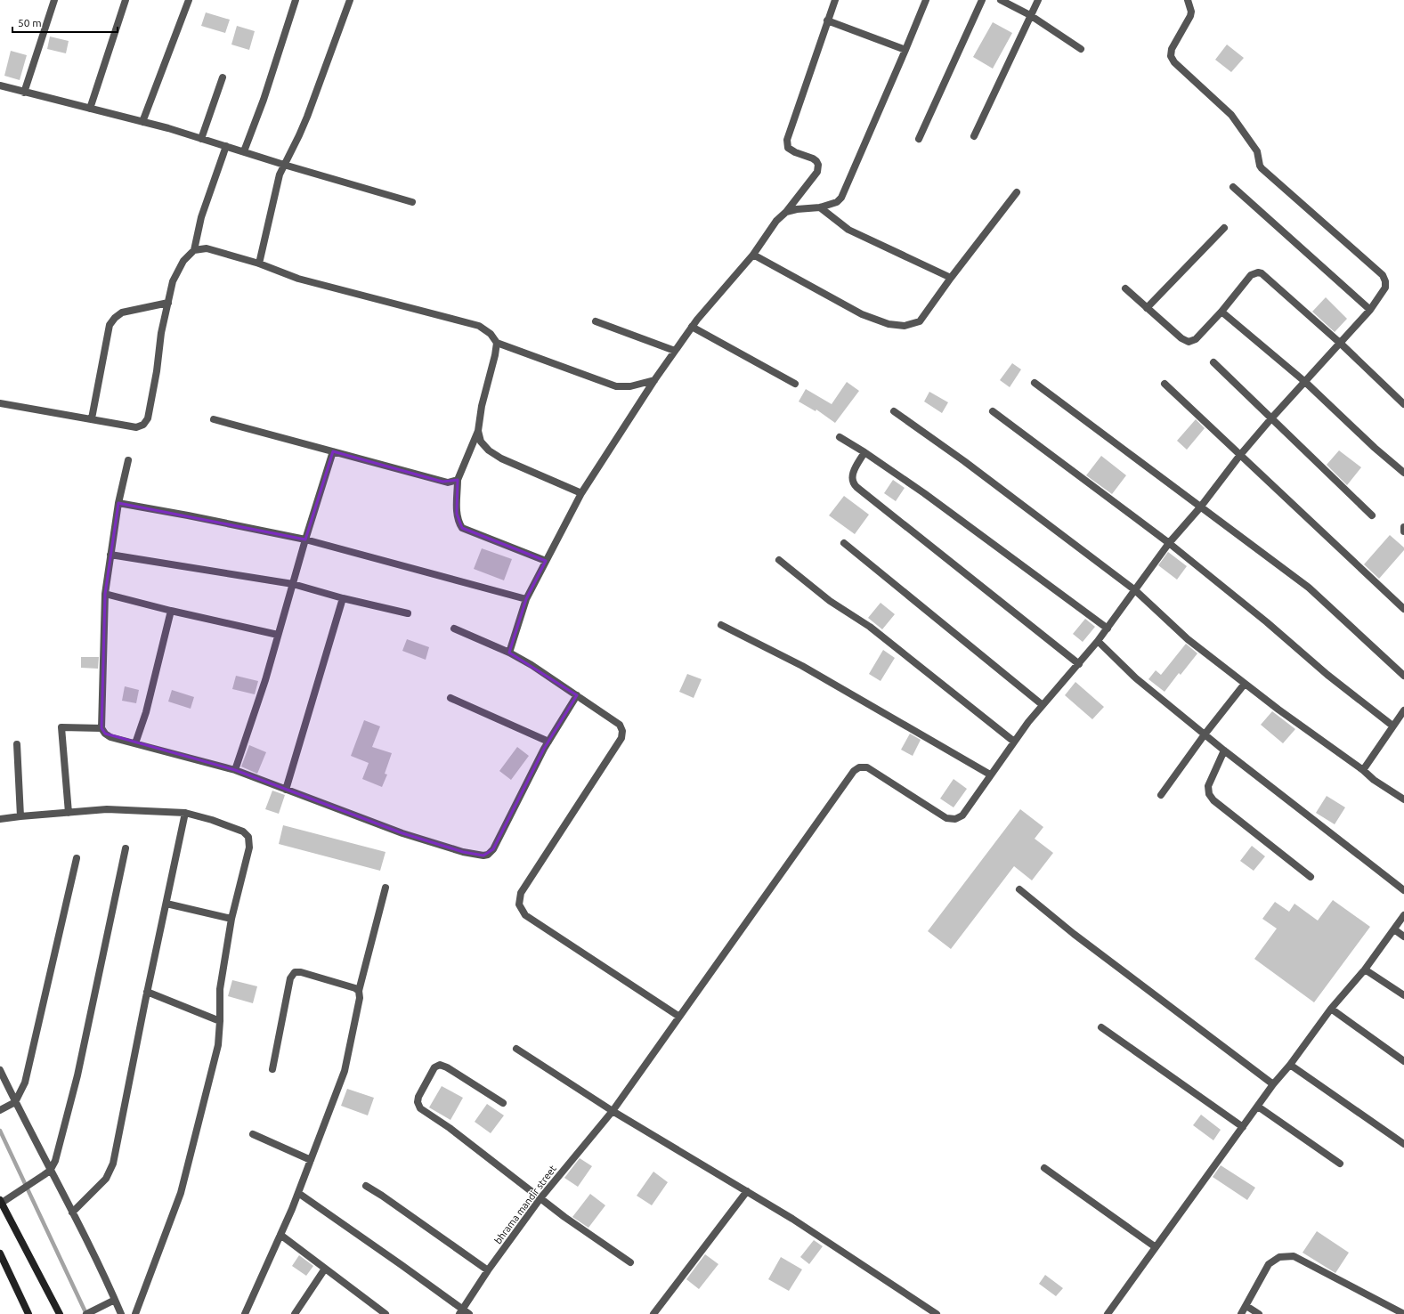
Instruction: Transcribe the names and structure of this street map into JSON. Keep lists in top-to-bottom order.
{
  "streets": {
    "street": ["bhrama mandir street"]
  },
  "scale_bar": "50 m"
}
